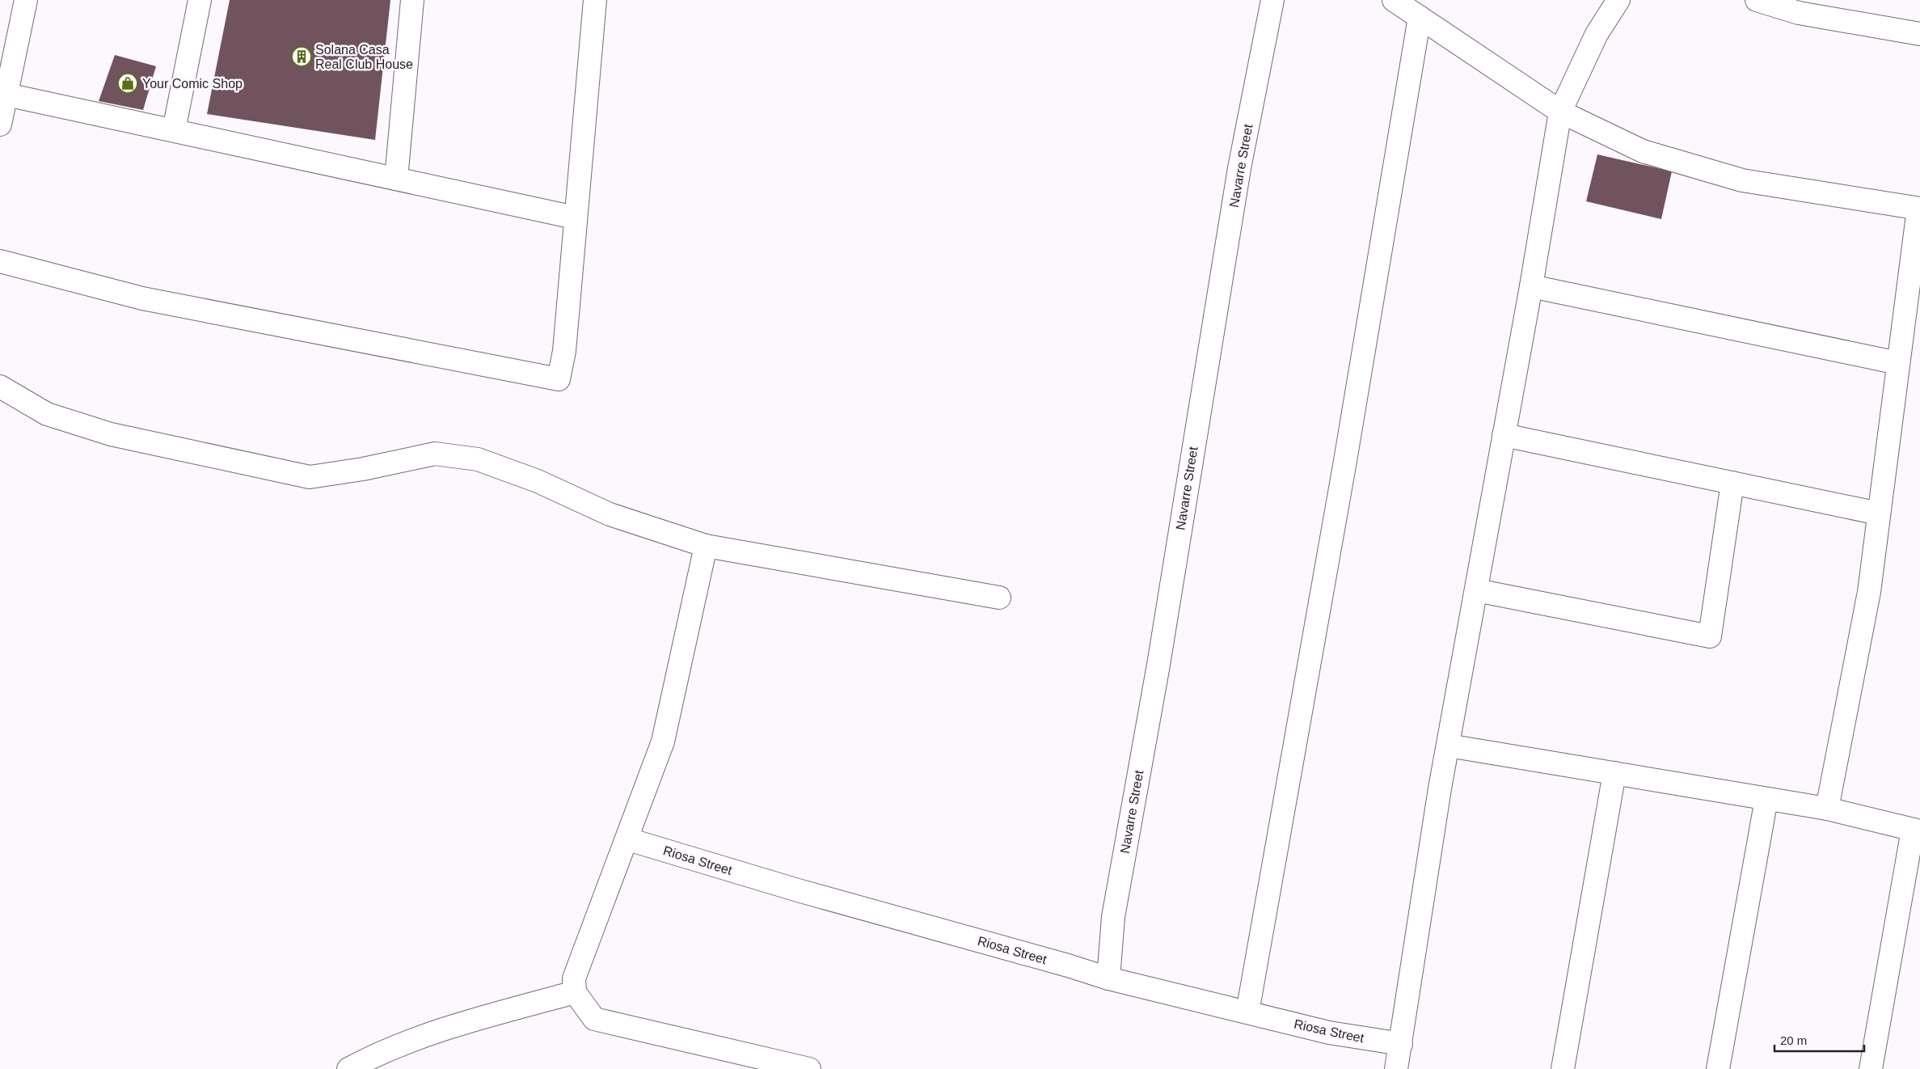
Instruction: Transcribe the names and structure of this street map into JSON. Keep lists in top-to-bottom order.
{
  "streets": {
    "street": ["Navarre Street", "Riosa Street"]
  },
  "crossings": [
    ["Navarre Street", "Riosa Street"]
  ],
  "places": {
    "building": ["Solana Casa Real Club House"],
    "shop": ["Your Comic Shop"]
  },
  "scale_bar": "20 m"
}
